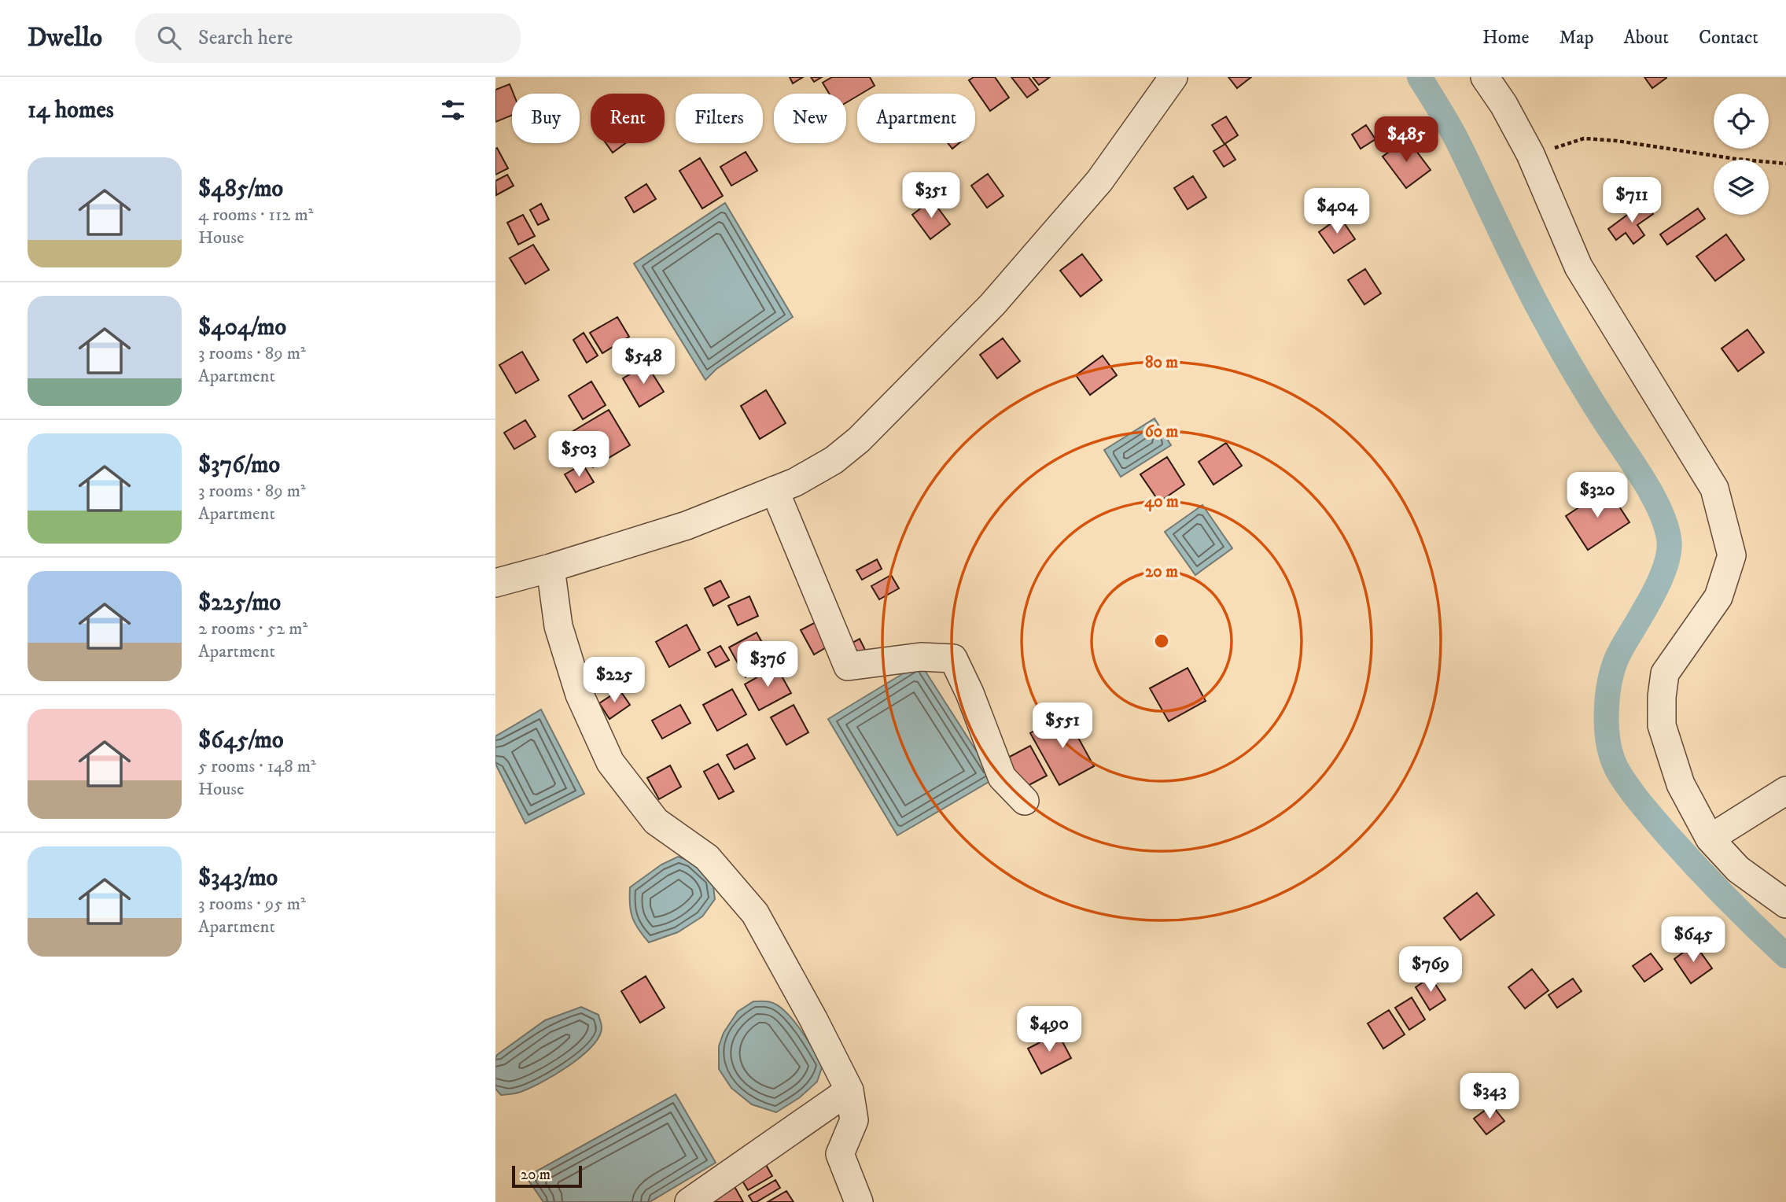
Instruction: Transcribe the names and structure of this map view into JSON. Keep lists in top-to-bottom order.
{
  "scale_bar": "20 m",
  "page": {
    "header": "Dwello",
    "search": "Search here",
    "nav": [
      "Home",
      "Map",
      "About",
      "Contact"
    ],
    "heading": "14 homes",
    "chip": [
      "Buy",
      "Rent",
      "Filters",
      "New",
      "Apartment"
    ],
    "price": [
      "$485",
      "$351",
      "$711",
      "$404",
      "$548",
      "$503",
      "$320",
      "$376",
      "$225",
      "$551",
      "$645",
      "$769",
      "$490",
      "$343"
    ],
    "list": [
      {
        "name": "$485/mo",
        "note": "4 rooms · 112 m² · House"
      },
      {
        "name": "$404/mo",
        "note": "3 rooms · 89 m² · Apartment"
      },
      {
        "name": "$376/mo",
        "note": "3 rooms · 89 m² · Apartment"
      },
      {
        "name": "$225/mo",
        "note": "2 rooms · 52 m² · Apartment"
      },
      {
        "name": "$645/mo",
        "note": "5 rooms · 148 m² · House"
      },
      {
        "name": "$343/mo",
        "note": "3 rooms · 95 m² · Apartment"
      }
    ],
    "scale": "20 m"
  },
  "rings": [
    "80 m",
    "60 m",
    "40 m",
    "20 m"
  ]
}
